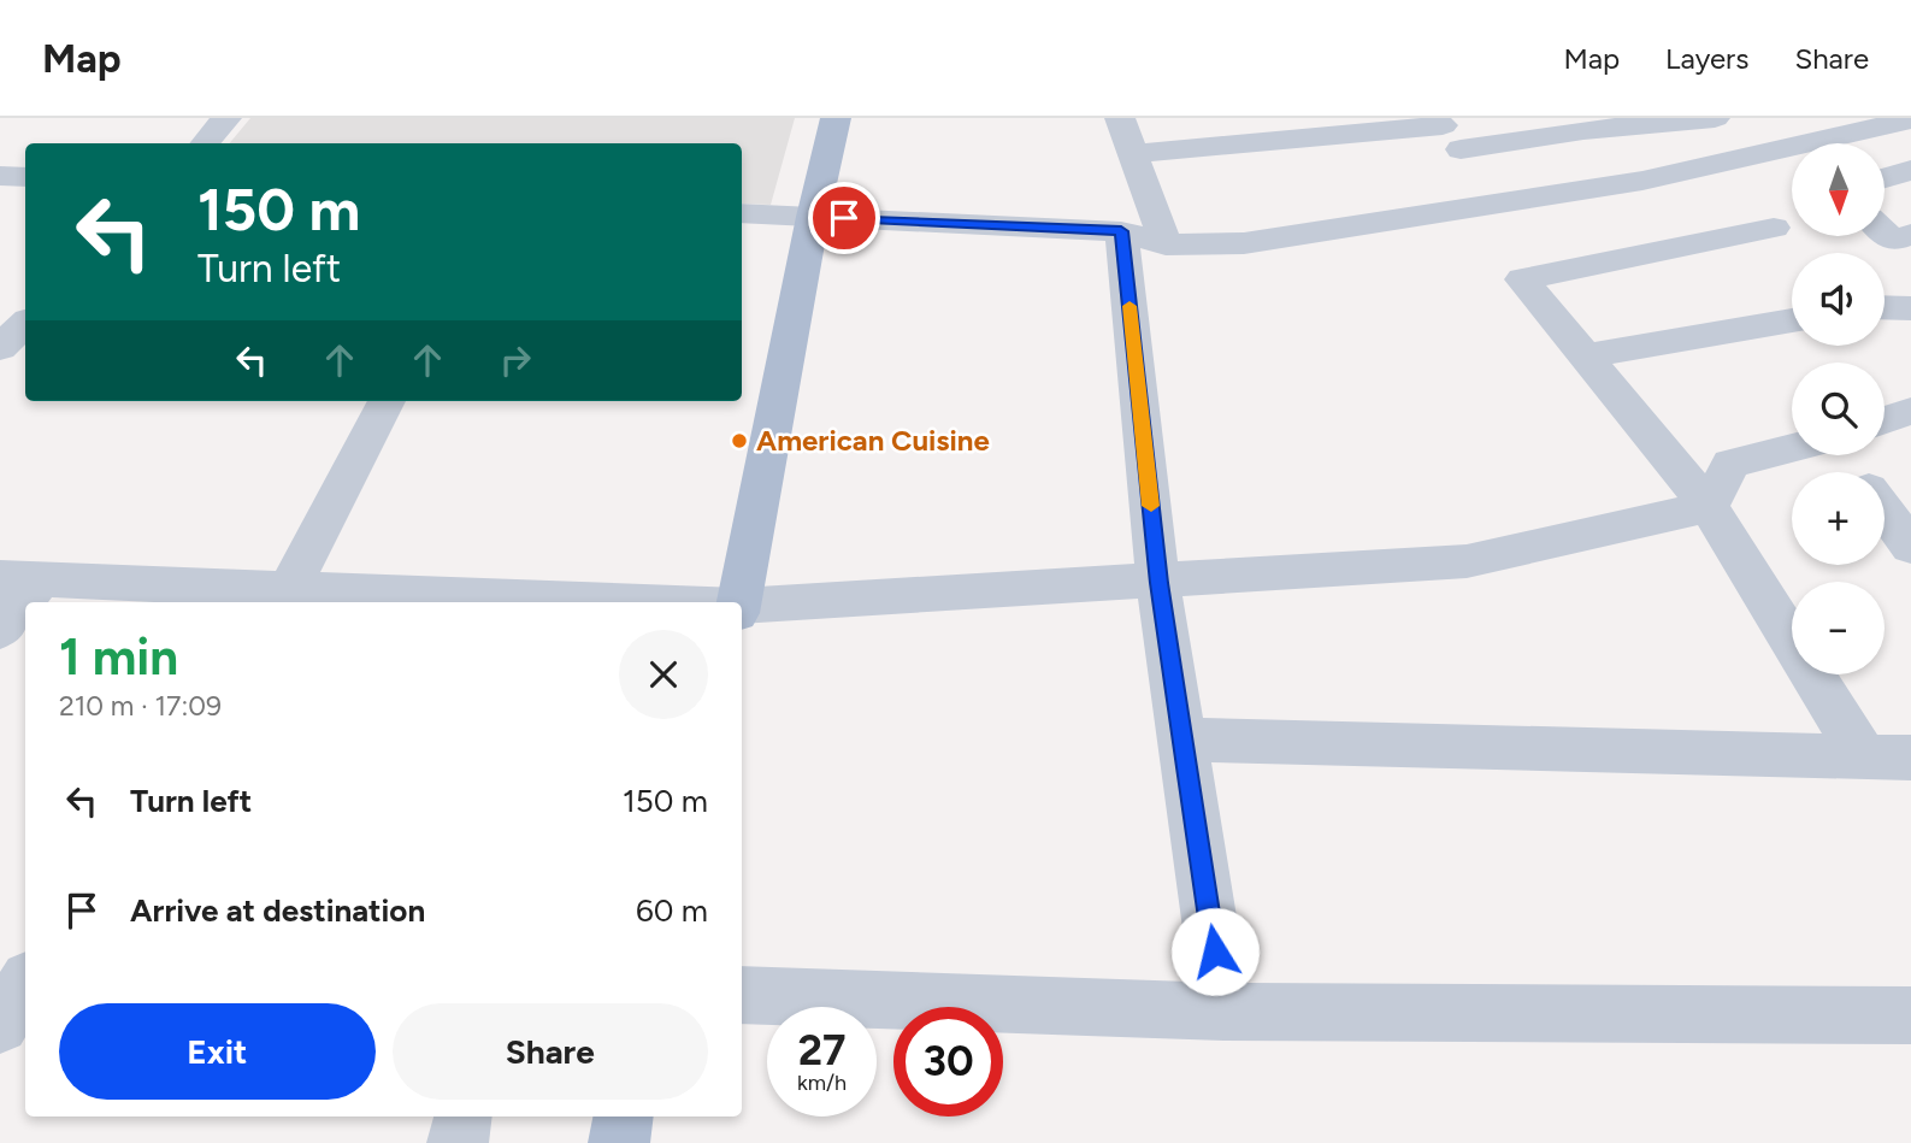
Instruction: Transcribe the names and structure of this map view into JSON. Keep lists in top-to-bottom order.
{
  "places": ["American Cuisine"],
  "north": "bottom",
  "page": {
    "header": "Map",
    "nav": ["Map", "Layers", "Share"],
    "map_buttons": ["+", "−"],
    "turn": ["150 m", "Turn left"],
    "heading": ["1 min", "210 m · 17:09"],
    "list": [
      {
        "name": "Turn left",
        "value": "150 m"
      },
      {
        "name": "Arrive at destination",
        "value": "60 m"
      }
    ],
    "buttons": ["Exit", "Share"],
    "speed": "27 km/h",
    "limit": "30"
  }
}
